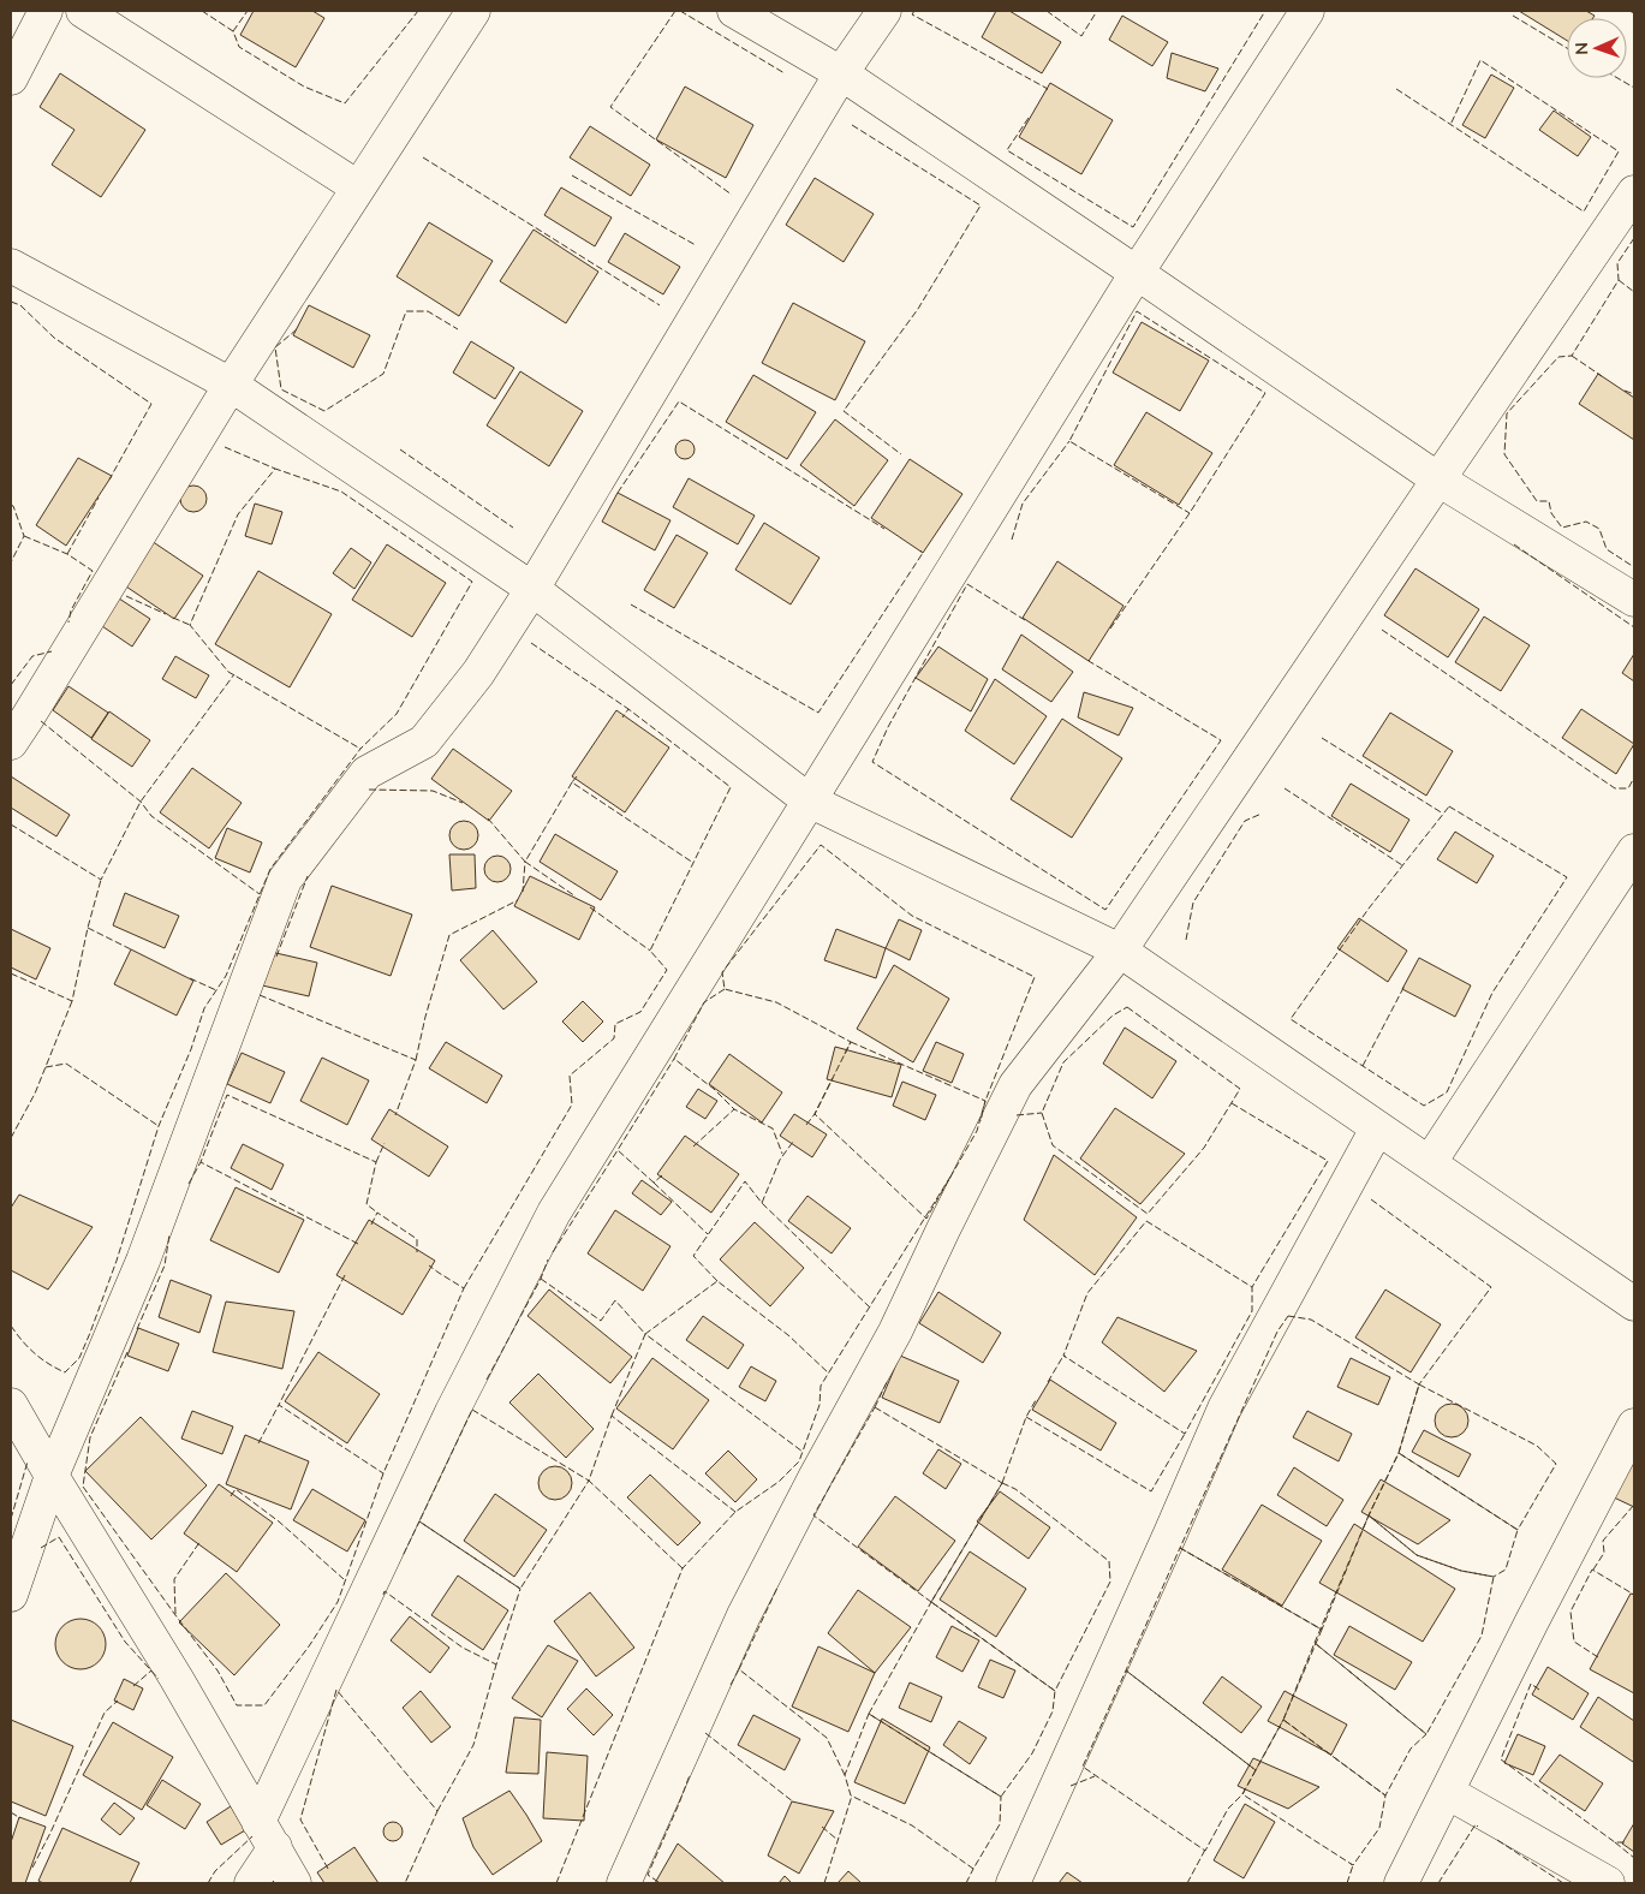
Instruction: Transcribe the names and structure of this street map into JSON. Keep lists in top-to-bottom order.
{
  "north": "left"
}
